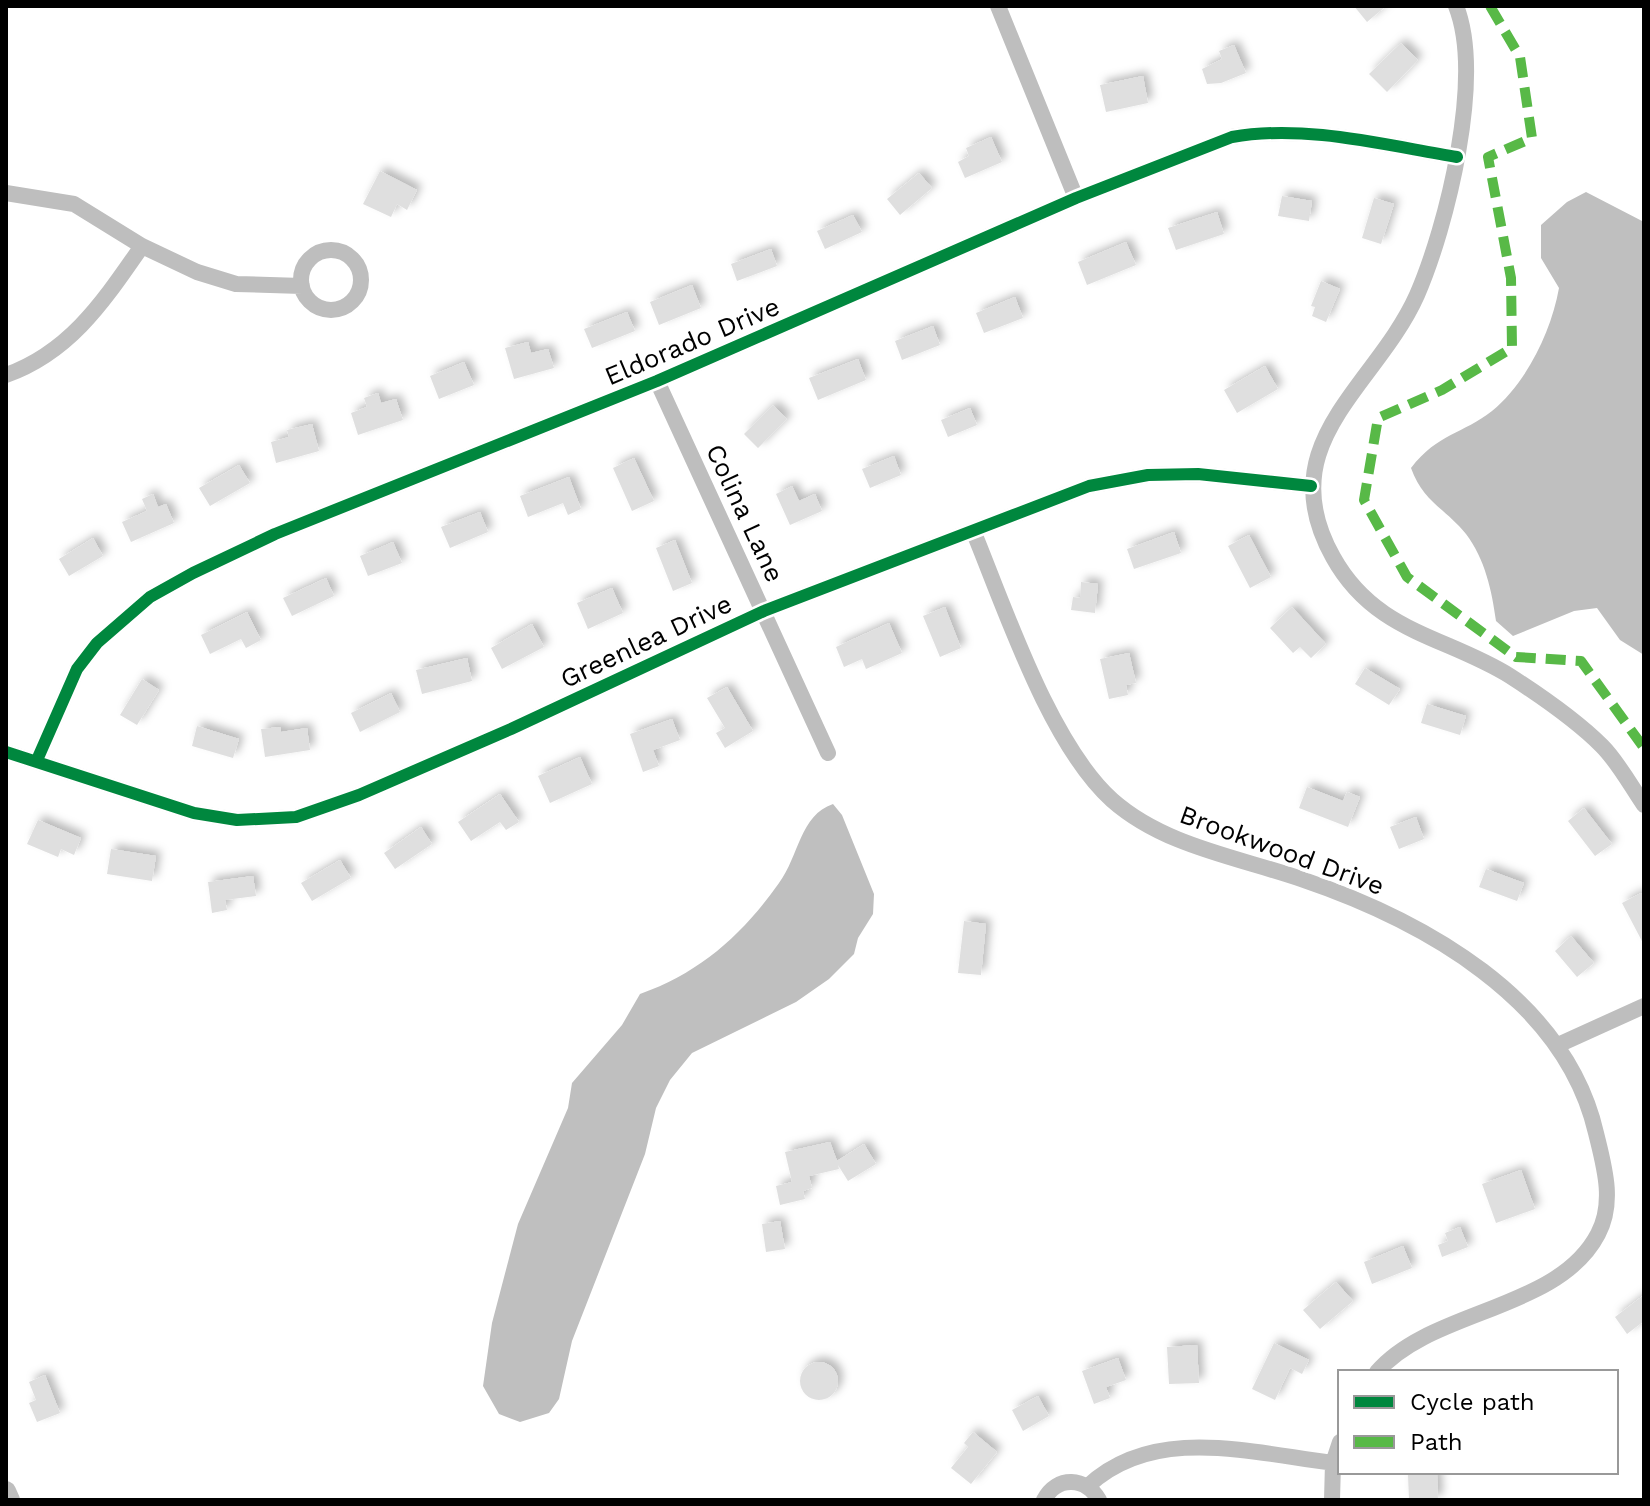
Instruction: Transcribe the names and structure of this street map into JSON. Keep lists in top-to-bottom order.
{
  "streets": {
    "street": [
      "Eldorado Drive",
      "Colina Lane",
      "Greenlea Drive",
      "Brookwood Drive"
    ]
  },
  "crossings": [
    ["Eldorado Drive", "Colina Lane"],
    ["Eldorado Drive", "Greenlea Drive"],
    ["Colina Lane", "Greenlea Drive"],
    ["Greenlea Drive", "Brookwood Drive"]
  ],
  "legend": ["Cycle path", "Path"]
}
